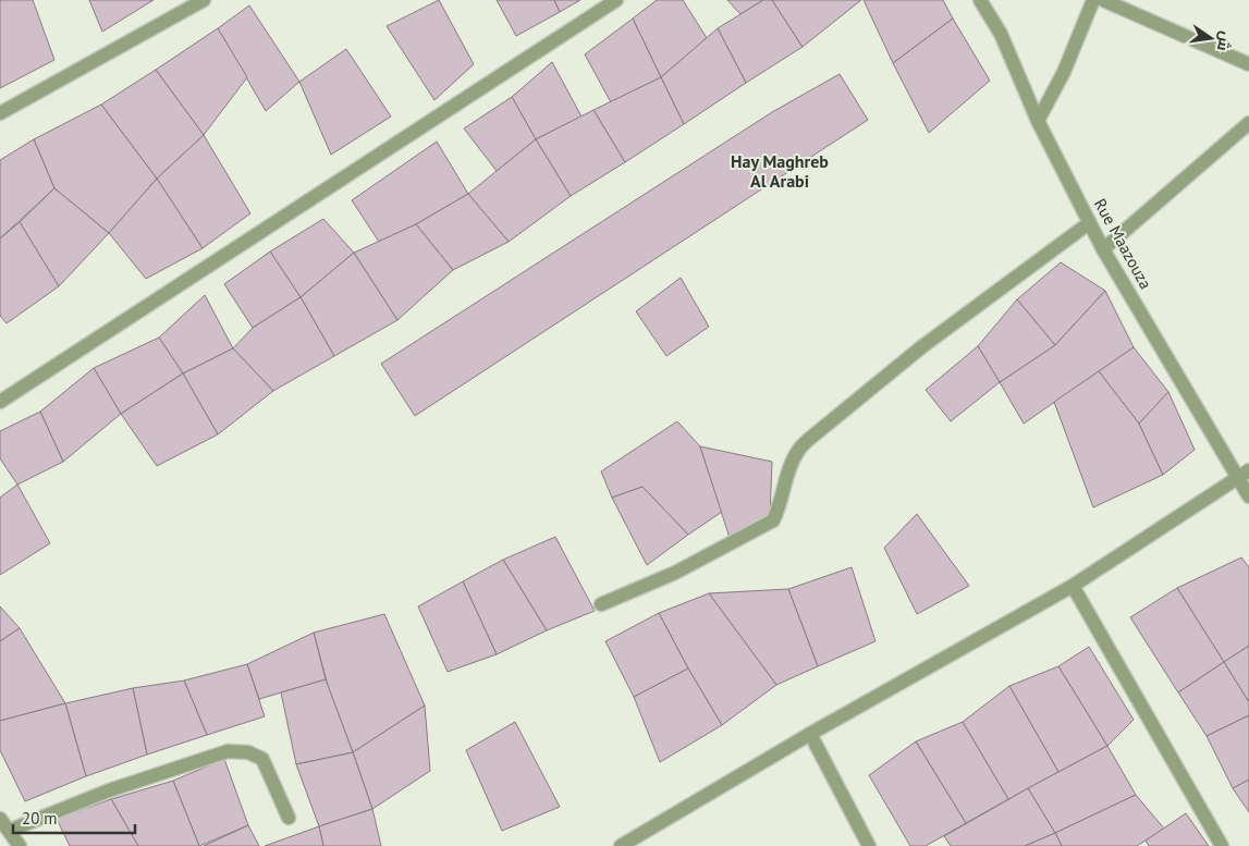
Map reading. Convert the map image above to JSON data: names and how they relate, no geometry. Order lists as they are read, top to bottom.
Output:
{
  "streets": {
    "street": ["Rue Maazouza"]
  },
  "districts": ["Hay Maghreb Al Arabi"],
  "scale_bar": "20 m",
  "north": "right"
}
